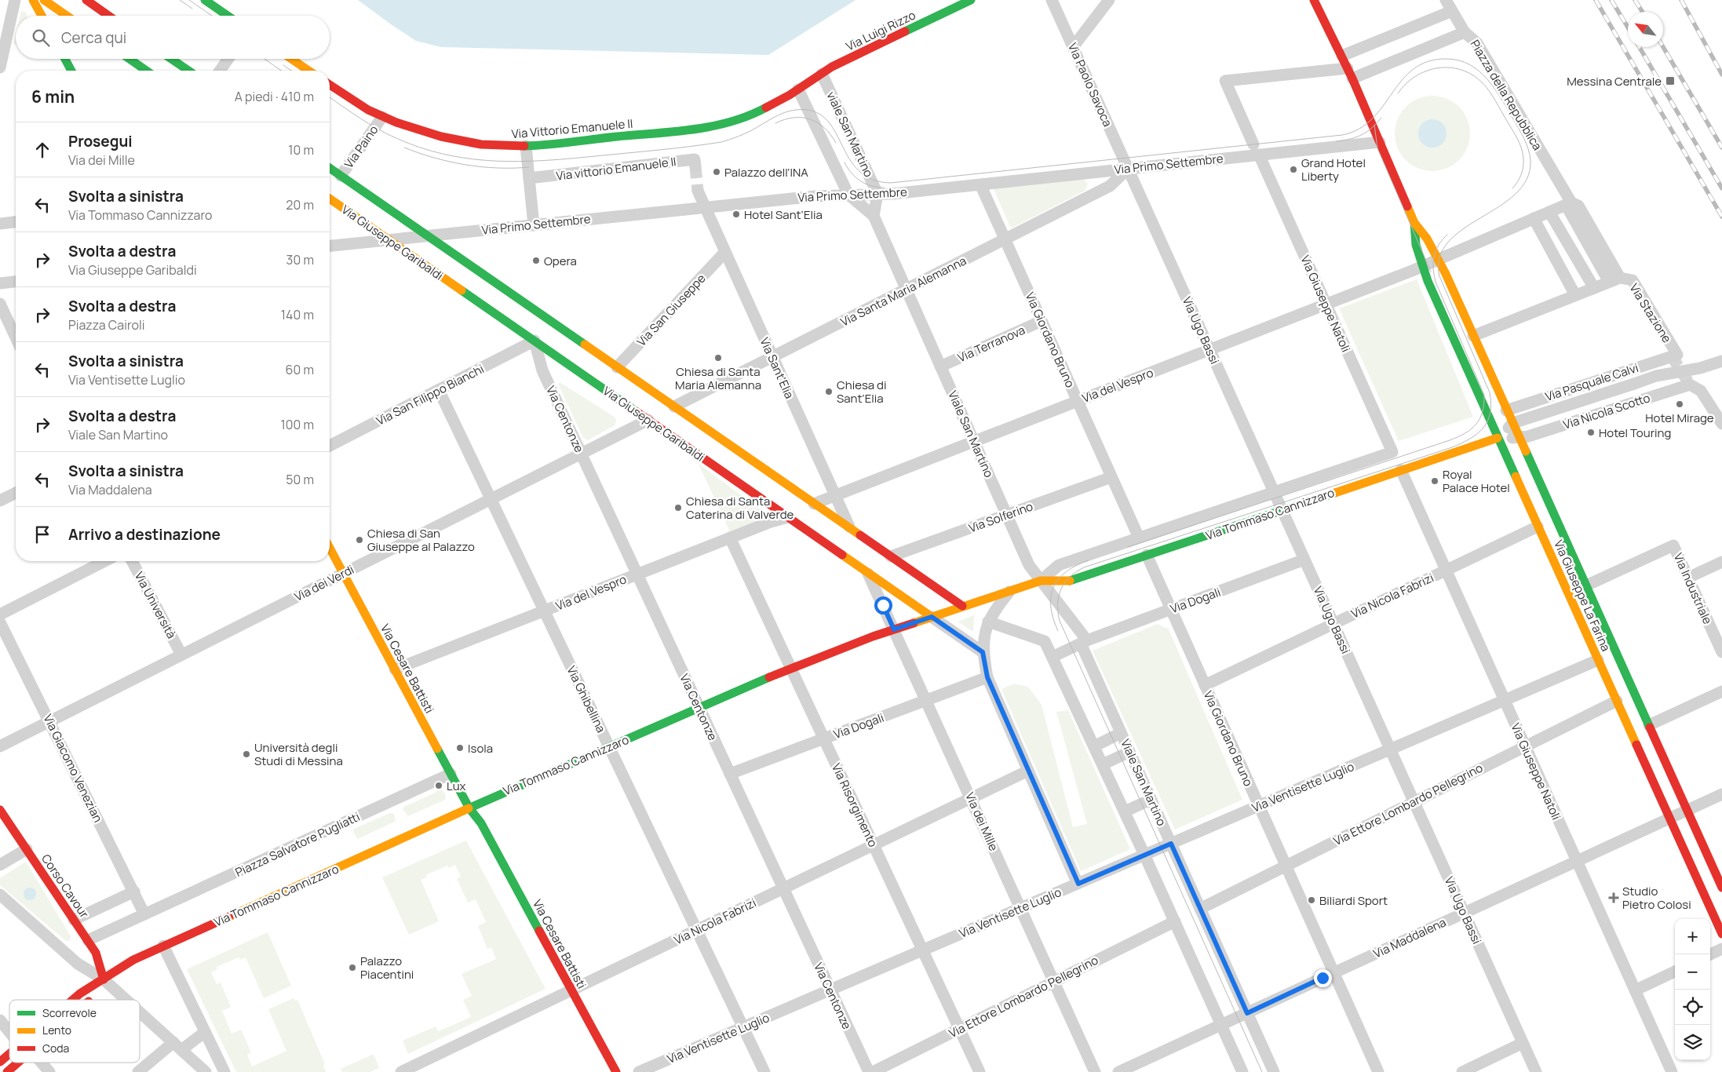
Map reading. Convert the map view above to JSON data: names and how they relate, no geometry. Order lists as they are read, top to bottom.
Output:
{
  "streets": {
    "main road": [
      "Via Luigi Rizzo",
      "Via Vittorio Emanuele II",
      "Via Giuseppe Garibaldi",
      "Via Tommaso Cannizzaro",
      "Via Giuseppe La Farina",
      "Via Cesare Battisti",
      "Corso Cavour"
    ],
    "street": [
      "Via Paolo Savoca",
      "Piazza della Repubblica",
      "viale San Martino",
      "Via Paino",
      "Via Primo Settembre",
      "Via vittorio Emanuele II",
      "Via Santa Maria Alemanna",
      "Via Giuseppe Natoli",
      "Via San Giuseppe",
      "Via Stazione",
      "Via Ugo Bassi",
      "Via Giordano Bruno",
      "Via Terranova",
      "Via Sant'Elia",
      "Via Pasquale Calvi",
      "Via del Vespro",
      "Via San Filippo Bianchi",
      "Via Nicola Scotto",
      "Via Centonze",
      "Viale San Martino",
      "Via Solferino",
      "Via dei Verdi",
      "Via Industriale",
      "Via Nicola Fabrizi",
      "Via Dogali",
      "Via Università",
      "Via Ghibellina",
      "Via Giacomo Venezian",
      "Via Ventisette Luglio",
      "Via Ettore Lombardo Pellegrino",
      "Via Risorgimento",
      "Via dei Mille",
      "Piazza Salvatore Pugliatti",
      "Via Maddalena"
    ]
  },
  "crossings": [
    ["Via Luigi Rizzo", "Via Vittorio Emanuele II"],
    ["Via Luigi Rizzo", "viale San Martino"],
    ["Via Paolo Savoca", "Via Primo Settembre"],
    ["Via Paolo Savoca", "Via Santa Maria Alemanna"],
    ["Via Paolo Savoca", "Via Ugo Bassi"],
    ["Piazza della Repubblica", "Via Stazione"],
    ["Via Vittorio Emanuele II", "viale San Martino"],
    ["Via Vittorio Emanuele II", "Via Paino"],
    ["viale San Martino", "Via Primo Settembre"],
    ["Via Primo Settembre", "Via Giuseppe Garibaldi"],
    ["Via Primo Settembre", "Via Santa Maria Alemanna"],
    ["Via Primo Settembre", "Via Giuseppe Natoli"],
    ["Via Primo Settembre", "Via Ugo Bassi"],
    ["Via Primo Settembre", "Via Giordano Bruno"],
    ["Via Primo Settembre", "Via Sant'Elia"],
    ["Via Giuseppe Garibaldi", "Via del Vespro"],
    ["Via Giuseppe Garibaldi", "Via San Filippo Bianchi"],
    ["Via Giuseppe Garibaldi", "Via Centonze"],
    ["Via Giuseppe Garibaldi", "Via Tommaso Cannizzaro"],
    ["Via Giuseppe Garibaldi", "Via dei Verdi"],
    ["Via Giuseppe Garibaldi", "Via dei Mille"],
    ["Via Santa Maria Alemanna", "Via Ugo Bassi"],
    ["Via Santa Maria Alemanna", "Via Giordano Bruno"],
    ["Via Santa Maria Alemanna", "Via Sant'Elia"],
    ["Via Santa Maria Alemanna", "Viale San Martino"],
    ["Via Giuseppe Natoli", "Via del Vespro"],
    ["Via Giuseppe Natoli", "Via Tommaso Cannizzaro"],
    ["Via Giuseppe Natoli", "Via Nicola Fabrizi"],
    ["Via Giuseppe Natoli", "Via Ventisette Luglio"],
    ["Via Giuseppe Natoli", "Via Ettore Lombardo Pellegrino"],
    ["Via Giuseppe Natoli", "Via Maddalena"],
    ["Via San Giuseppe", "Via Sant'Elia"],
    ["Via Stazione", "Via Pasquale Calvi"],
    ["Via Ugo Bassi", "Via del Vespro"],
    ["Via Ugo Bassi", "Via Tommaso Cannizzaro"],
    ["Via Ugo Bassi", "Via Nicola Fabrizi"],
    ["Via Ugo Bassi", "Via Dogali"],
    ["Via Ugo Bassi", "Via Ventisette Luglio"],
    ["Via Ugo Bassi", "Via Ettore Lombardo Pellegrino"],
    ["Via Ugo Bassi", "Via Maddalena"],
    ["Via Giordano Bruno", "Via Terranova"],
    ["Via Giordano Bruno", "Via del Vespro"],
    ["Via Giordano Bruno", "Via Tommaso Cannizzaro"],
    ["Via Giordano Bruno", "Via Solferino"],
    ["Via Giordano Bruno", "Via Nicola Fabrizi"],
    ["Via Giordano Bruno", "Via Dogali"],
    ["Via Giordano Bruno", "Via Ventisette Luglio"],
    ["Via Giordano Bruno", "Via Ettore Lombardo Pellegrino"],
    ["Via Giordano Bruno", "Via Maddalena"],
    ["Via Terranova", "Viale San Martino"],
    ["Via Sant'Elia", "Via del Vespro"],
    ["Via Pasquale Calvi", "Via Giuseppe La Farina"],
    ["Via del Vespro", "Via Centonze"],
    ["Via del Vespro", "Viale San Martino"],
    ["Via del Vespro", "Via Giuseppe La Farina"],
    ["Via del Vespro", "Via Cesare Battisti"],
    ["Via del Vespro", "Via Ghibellina"],
    ["Via del Vespro", "Via Risorgimento"],
    ["Via San Filippo Bianchi", "Via Centonze"],
    ["Via San Filippo Bianchi", "Via Ghibellina"],
    ["Via Nicola Scotto", "Via Tommaso Cannizzaro"],
    ["Via Nicola Scotto", "Via Giuseppe La Farina"],
    ["Via Centonze", "Via Tommaso Cannizzaro"],
    ["Via Centonze", "Via dei Verdi"],
    ["Via Centonze", "Via Nicola Fabrizi"],
    ["Via Centonze", "Via Dogali"],
    ["Via Centonze", "Via Ventisette Luglio"],
    ["Viale San Martino", "Via Tommaso Cannizzaro"],
    ["Viale San Martino", "Via Solferino"],
    ["Viale San Martino", "Via Dogali"],
    ["Viale San Martino", "Via Ventisette Luglio"],
    ["Viale San Martino", "Via Ettore Lombardo Pellegrino"],
    ["Viale San Martino", "Via Maddalena"],
    ["Via Tommaso Cannizzaro", "Via Giuseppe La Farina"],
    ["Via Tommaso Cannizzaro", "Via Cesare Battisti"],
    ["Via Tommaso Cannizzaro", "Via Ghibellina"],
    ["Via Tommaso Cannizzaro", "Via Risorgimento"],
    ["Via Tommaso Cannizzaro", "Via dei Mille"],
    ["Via Tommaso Cannizzaro", "Corso Cavour"],
    ["Via dei Verdi", "Via Università"],
    ["Via dei Verdi", "Via Cesare Battisti"],
    ["Via dei Verdi", "Via Ghibellina"],
    ["Via dei Verdi", "Via Giacomo Venezian"],
    ["Via Industriale", "Via Giuseppe La Farina"],
    ["Via Nicola Fabrizi", "Via Giuseppe La Farina"],
    ["Via Nicola Fabrizi", "Via Cesare Battisti"],
    ["Via Nicola Fabrizi", "Via Ghibellina"],
    ["Via Nicola Fabrizi", "Via Risorgimento"],
    ["Via Nicola Fabrizi", "Via dei Mille"],
    ["Via Giuseppe La Farina", "Via Ventisette Luglio"],
    ["Via Giuseppe La Farina", "Via Ettore Lombardo Pellegrino"],
    ["Via Giuseppe La Farina", "Via Maddalena"],
    ["Via Dogali", "Via Risorgimento"],
    ["Via Dogali", "Via dei Mille"],
    ["Via Cesare Battisti", "Piazza Salvatore Pugliatti"],
    ["Via Ghibellina", "Via Ventisette Luglio"],
    ["Via Giacomo Venezian", "Piazza Salvatore Pugliatti"],
    ["Via Ventisette Luglio", "Via Risorgimento"],
    ["Via Ventisette Luglio", "Via dei Mille"],
    ["Via Ettore Lombardo Pellegrino", "Via Risorgimento"],
    ["Via Ettore Lombardo Pellegrino", "Via dei Mille"],
    ["Piazza Salvatore Pugliatti", "Corso Cavour"]
  ],
  "places": {
    "transit": ["Messina Centrale"],
    "other": [
      "Grand Hotel Liberty",
      "Palazzo dell'INA",
      "Hotel Sant‘Elia",
      "Opera",
      "Chiesa di Santa Maria Alemanna",
      "Chiesa di Sant'Elia",
      "Hotel Mirage",
      "Hotel Touring",
      "Royal Palace Hotel",
      "Chiesa di Santa Caterina di Valverde",
      "Chiesa di San Giuseppe al Palazzo",
      "Isola",
      "Università degli Studi di Messina",
      "Lux",
      "Biliardi Sport",
      "Palazzo Piacentini"
    ],
    "health": ["Studio Pietro Colosi"]
  },
  "legend": ["Scorrevole", "Lento", "Coda"],
  "north": "top left",
  "page": {
    "search": "Cerca qui",
    "heading": ["6 min", "A piedi · 410 m"],
    "list": [
      ["Prosegui", "Via dei Mille", "10 m"],
      ["Svolta a sinistra", "Via Tommaso Cannizzaro", "20 m"],
      ["Svolta a destra", "Via Giuseppe Garibaldi", "30 m"],
      ["Svolta a destra", "Piazza Cairoli", "140 m"],
      ["Svolta a sinistra", "Via Ventisette Luglio", "60 m"],
      ["Svolta a destra", "Viale San Martino", "100 m"],
      ["Svolta a sinistra", "Via Maddalena", "50 m"],
      "Arrivo a destinazione"
    ],
    "map_buttons": ["+", "−"]
  }
}
